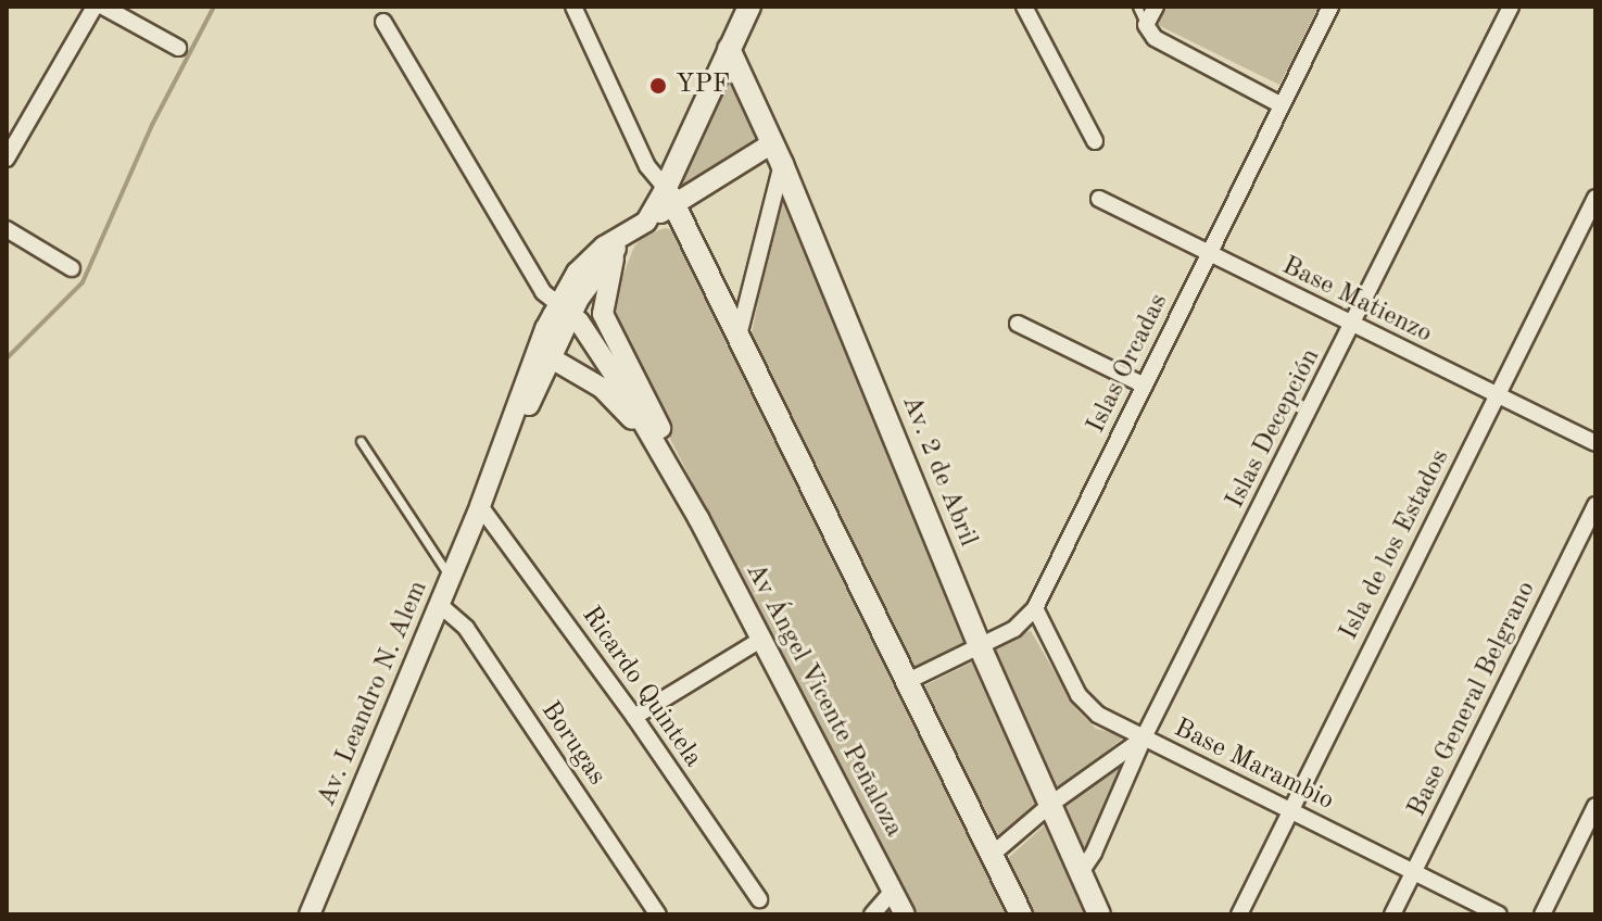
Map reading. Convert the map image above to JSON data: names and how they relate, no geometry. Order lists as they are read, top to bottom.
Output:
{
  "streets": {
    "main road": ["Av. 2 de Abril"],
    "street": [
      "Base Matienzo",
      "Islas Orcadas",
      "Islas Decepción",
      "Isla de los Estados",
      "Ricardo Quintela",
      "Av. Leandro N. Alem",
      "Base General Belgrano",
      "Av Ángel Vicente Peñaloza",
      "Borugas",
      "Base Marambio"
    ]
  },
  "crossings": [
    ["Base Matienzo", "Islas Orcadas"],
    ["Base Matienzo", "Islas Decepción"],
    ["Base Matienzo", "Isla de los Estados"],
    ["Islas Orcadas", "Av. 2 de Abril"],
    ["Islas Orcadas", "Base Marambio"],
    ["Islas Decepción", "Av. 2 de Abril"],
    ["Islas Decepción", "Base Marambio"],
    ["Isla de los Estados", "Base Marambio"],
    ["Ricardo Quintela", "Av. Leandro N. Alem"],
    ["Av. Leandro N. Alem", "Borugas"],
    ["Base General Belgrano", "Base Marambio"]
  ],
  "places": ["YPF"]
}
